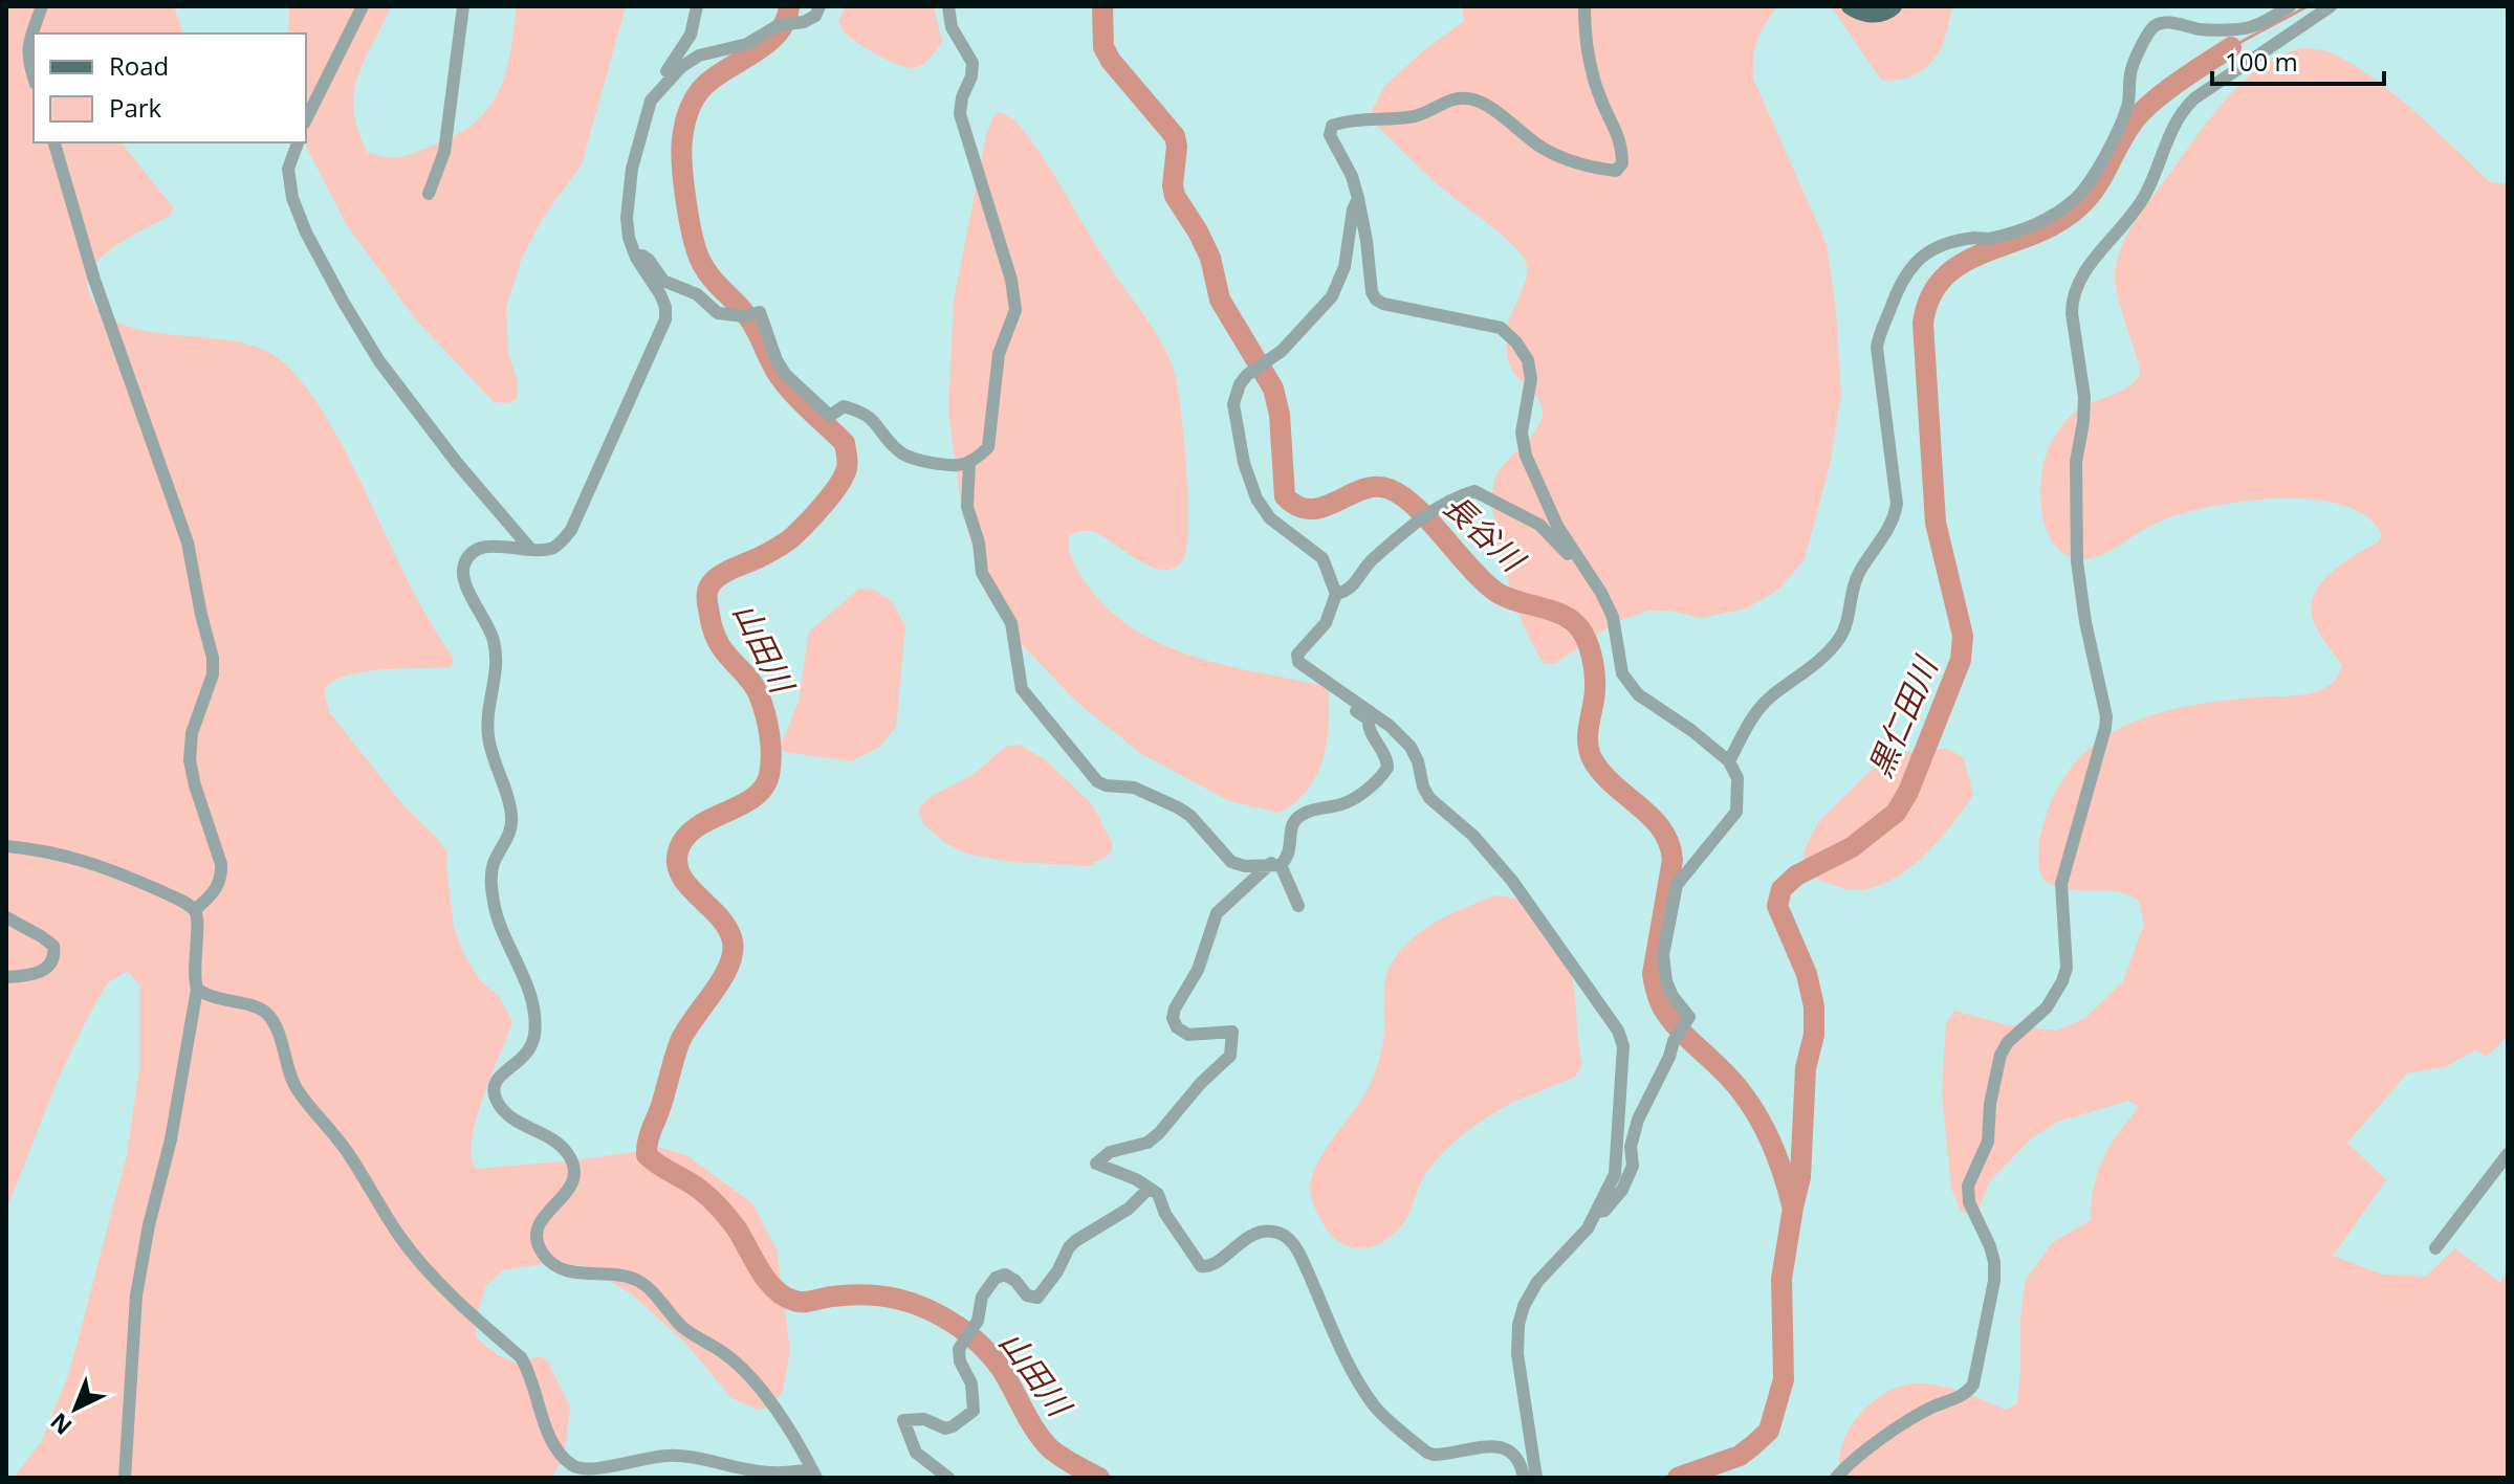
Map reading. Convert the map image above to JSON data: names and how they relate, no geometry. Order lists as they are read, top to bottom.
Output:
{
  "water": ["長谷川", "山田川", "黒仁田川"],
  "legend": ["Road", "Park"],
  "scale_bar": "100 m",
  "north": "bottom left"
}
